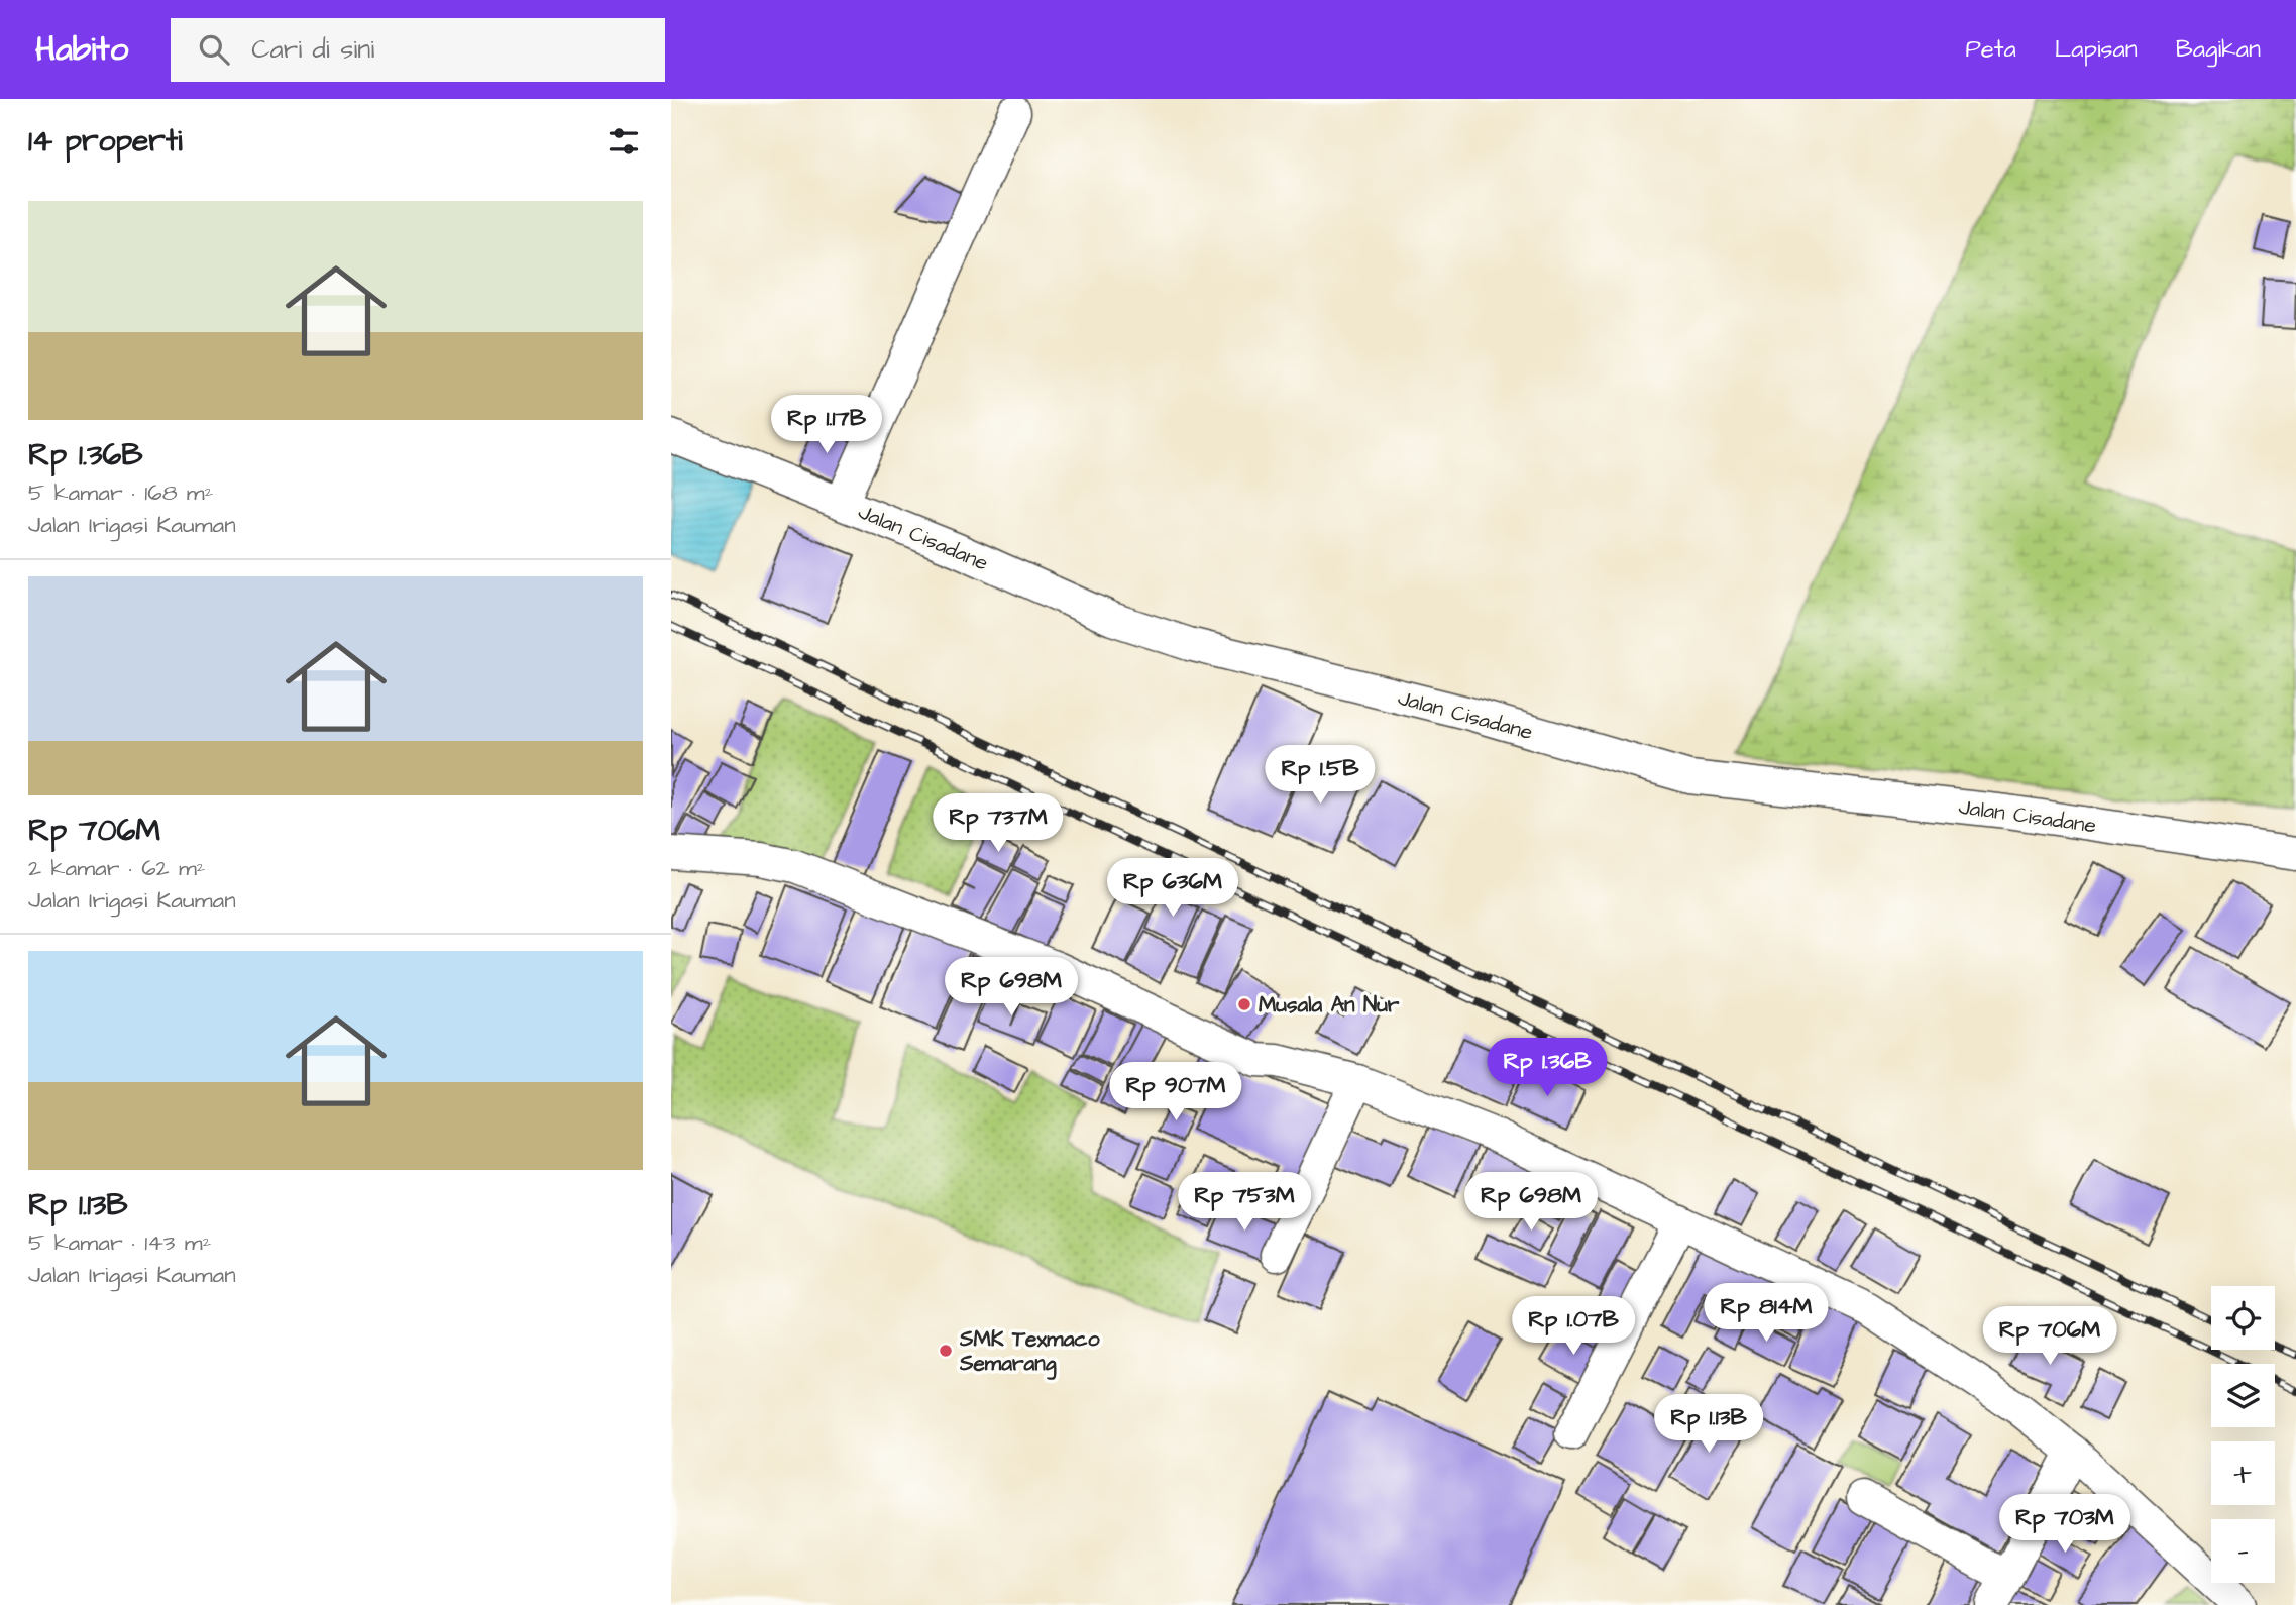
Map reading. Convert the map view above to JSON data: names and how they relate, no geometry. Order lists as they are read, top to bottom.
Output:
{
  "streets": {
    "street": ["Jalan Cisadane"]
  },
  "places": ["Musala An Nur", "SMK Texmaco Semarang"],
  "page": {
    "header": "Habito",
    "search": "Cari di sini",
    "nav": ["Peta", "Lapisan", "Bagikan"],
    "heading": "14 properti",
    "list": [
      {
        "name": "Rp 1.36B",
        "note": "5 kamar · 168 m² · Jalan Irigasi Kauman"
      },
      {
        "name": "Rp 706M",
        "note": "2 kamar · 62 m² · Jalan Irigasi Kauman"
      },
      {
        "name": "Rp 1.13B",
        "note": "5 kamar · 143 m² · Jalan Irigasi Kauman"
      }
    ],
    "price": [
      "Rp 1.17B",
      "Rp 1.5B",
      "Rp 737M",
      "Rp 636M",
      "Rp 698M",
      "Rp 1.36B",
      "Rp 907M",
      "Rp 753M",
      "Rp 698M",
      "Rp 814M",
      "Rp 1.07B",
      "Rp 706M",
      "Rp 1.13B",
      "Rp 703M"
    ],
    "map_buttons": ["+", "−"]
  }
}
